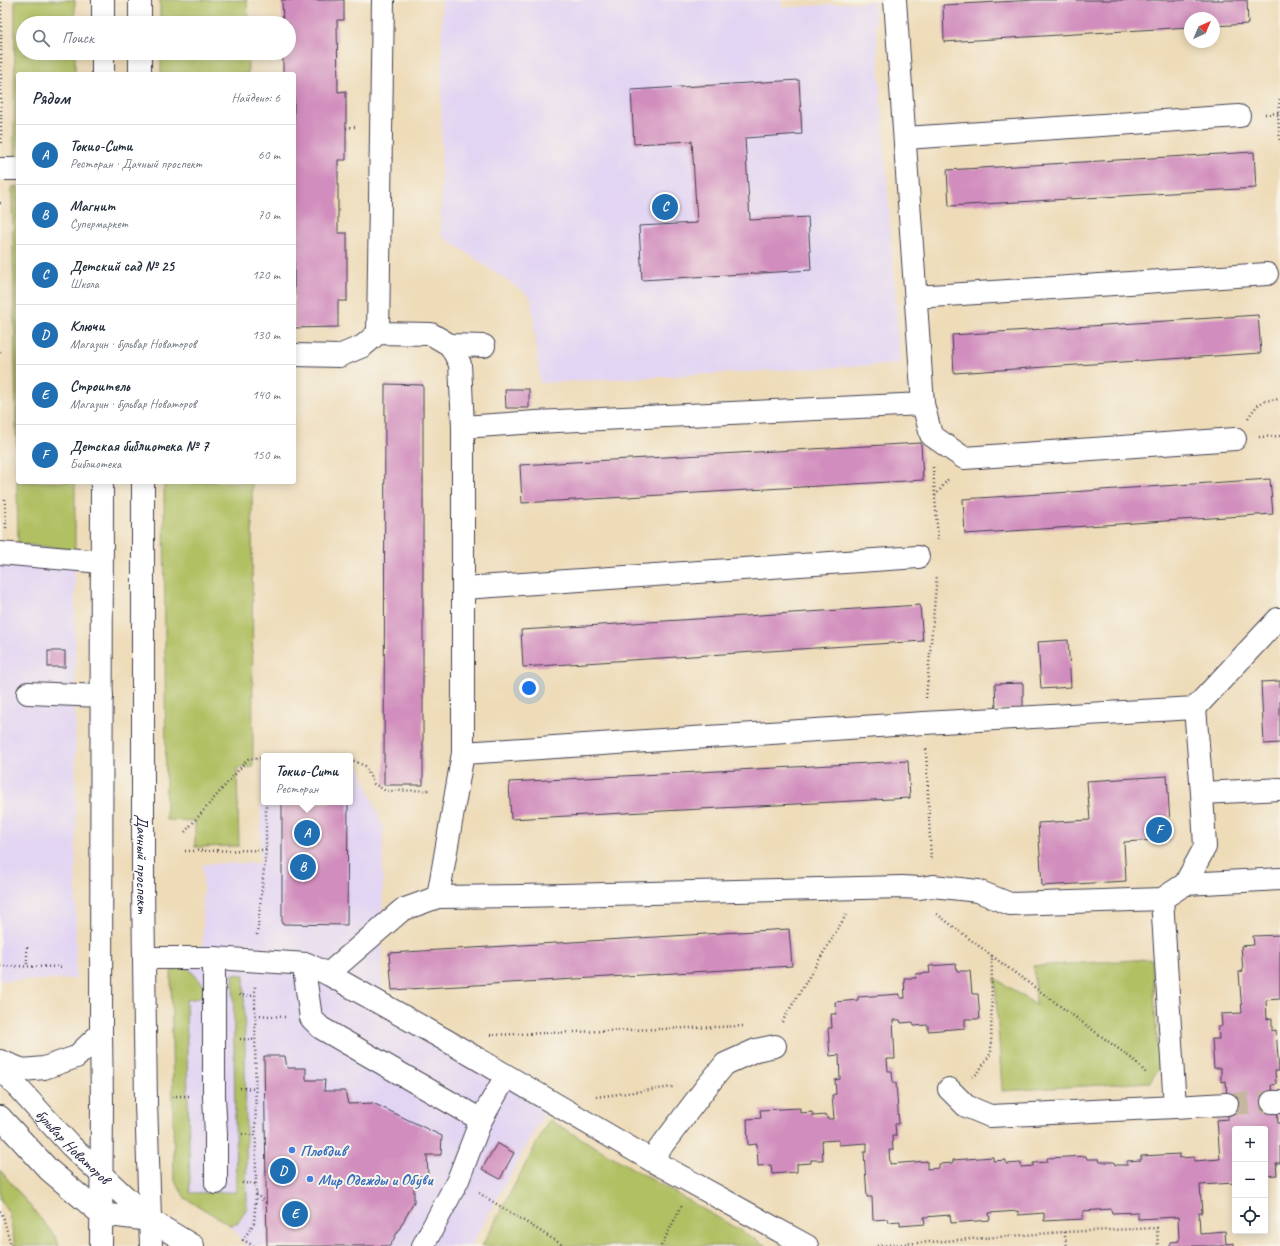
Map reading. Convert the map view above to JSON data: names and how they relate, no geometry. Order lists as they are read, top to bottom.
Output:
{
  "streets": {
    "main road": ["Дачный проспект", "бульвар Новаторов"]
  },
  "crossings": [
    ["Дачный проспект", "бульвар Новаторов"]
  ],
  "places": ["Пловдив", "Мир Одежды и Обуви"],
  "north": "top right",
  "page": {
    "search": "Поиск",
    "heading": ["Рядом", "Найдено: 6"],
    "list": [
      {
        "mark": "A",
        "name": "Токио-Сити",
        "note": "Ресторан · Дачный проспект",
        "value": "60 m"
      },
      {
        "mark": "B",
        "name": "Магнит",
        "note": "Супермаркет",
        "value": "70 m"
      },
      {
        "mark": "C",
        "name": "Детский сад № 25",
        "note": "Школа",
        "value": "120 m"
      },
      {
        "mark": "D",
        "name": "Ключи",
        "note": "Магазин · бульвар Новаторов",
        "value": "130 m"
      },
      {
        "mark": "E",
        "name": "Строитель",
        "note": "Магазин · бульвар Новаторов",
        "value": "140 m"
      },
      {
        "mark": "F",
        "name": "Детская библиотека № 7",
        "note": "Библиотека",
        "value": "150 m"
      }
    ],
    "pins": [
      "C",
      "F",
      "A",
      "B",
      "D",
      "E"
    ],
    "popup": ["Токио-Сити", "Ресторан"],
    "map_buttons": ["+", "−"]
  }
}
